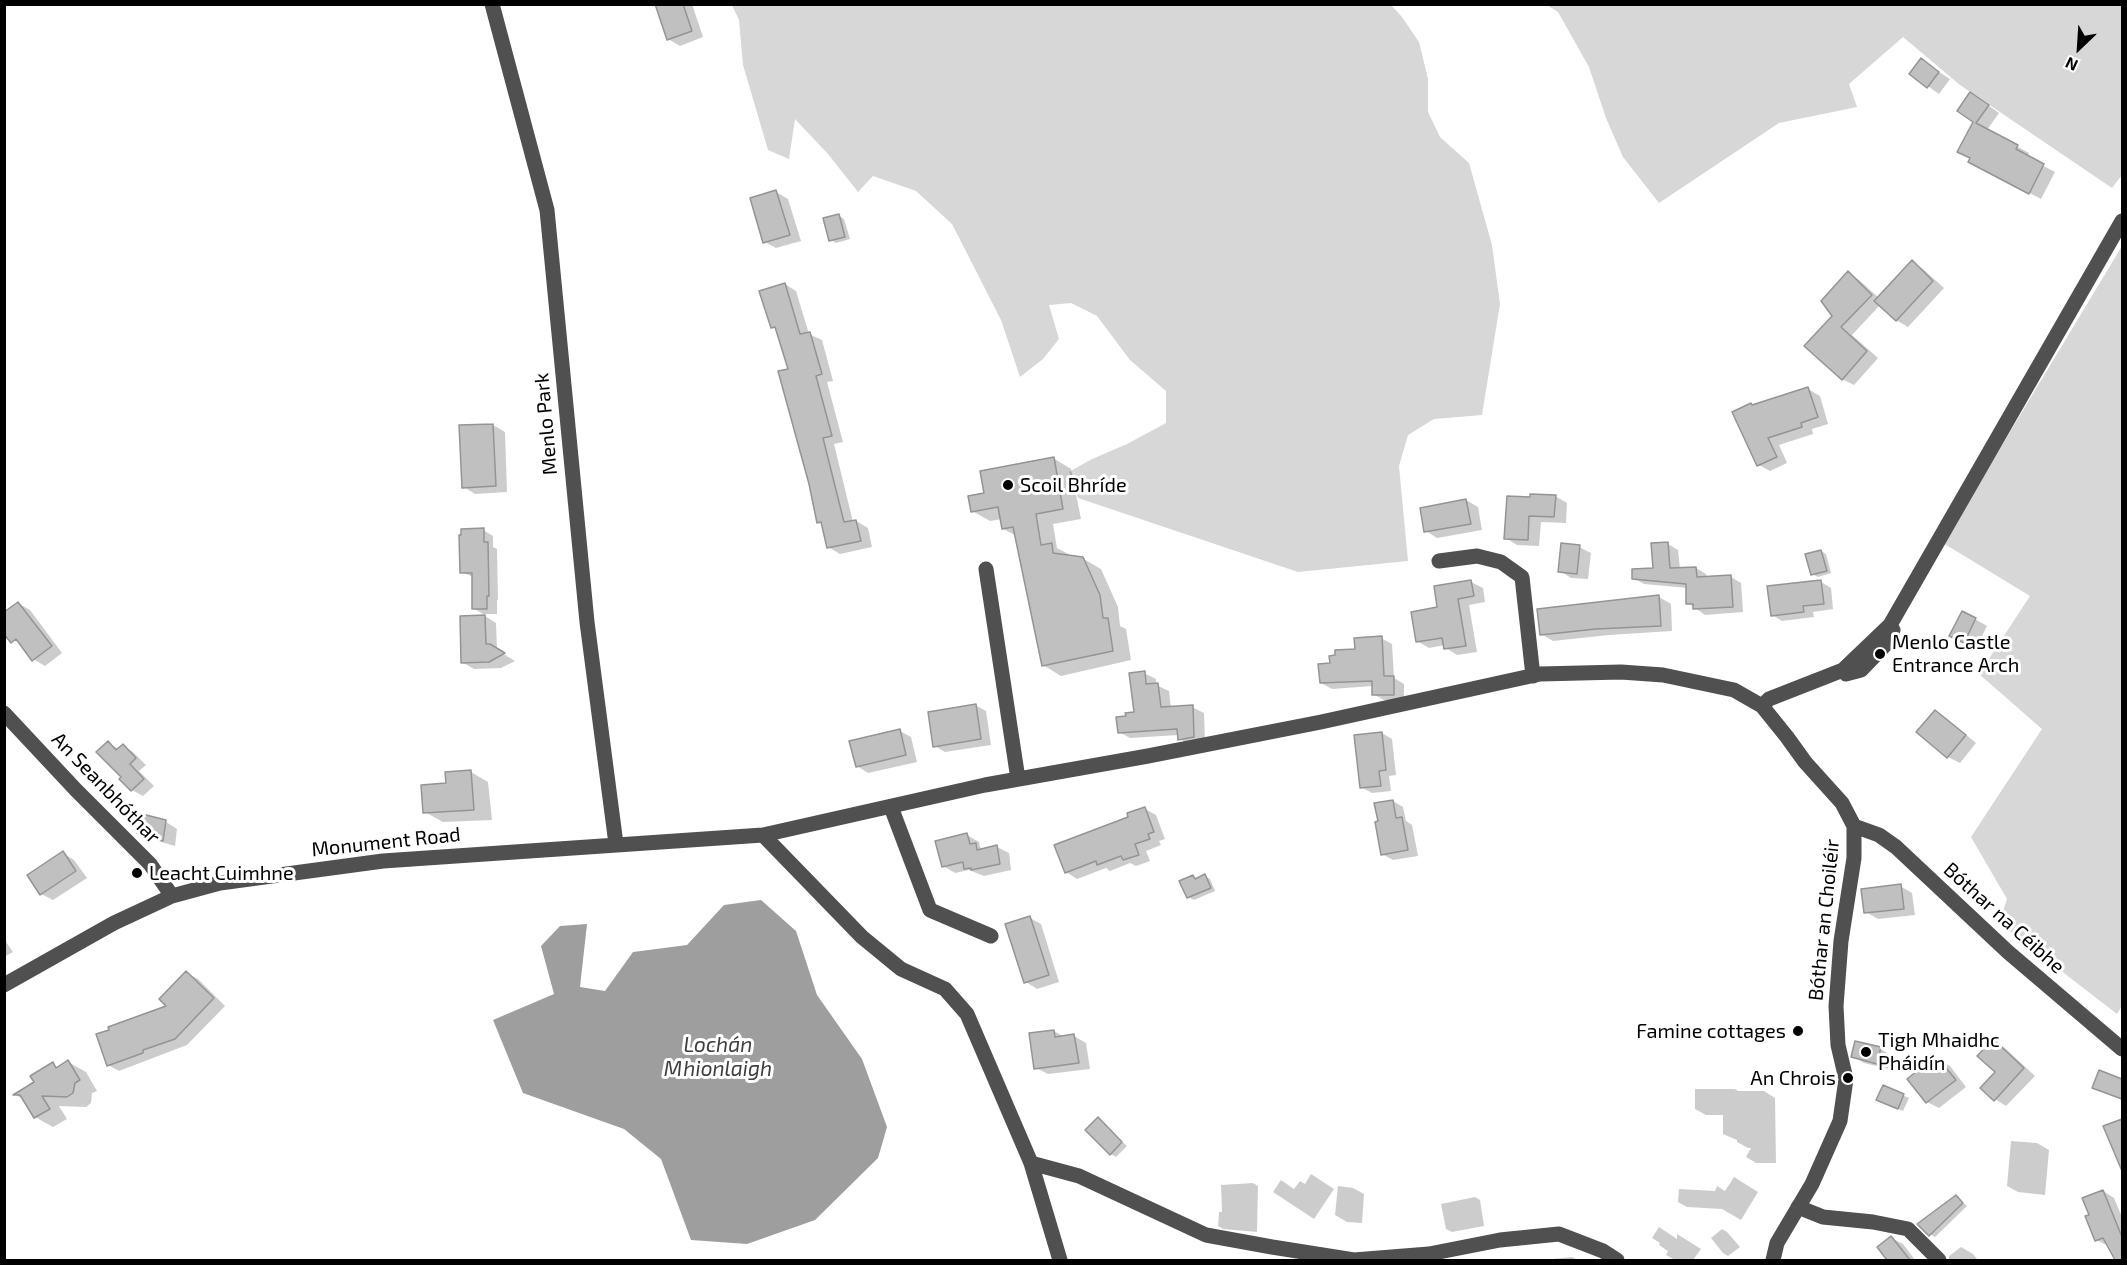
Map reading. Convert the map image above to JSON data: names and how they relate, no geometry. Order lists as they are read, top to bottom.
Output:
{
  "streets": {
    "street": [
      "Menlo Park",
      "An Seanbhóthar",
      "Monument Road",
      "Bóthar na Céibhe",
      "Bóthar an Choiléir"
    ]
  },
  "crossings": [
    ["Menlo Park", "Monument Road"],
    ["An Seanbhóthar", "Monument Road"],
    ["Monument Road", "Bóthar an Choiléir"],
    ["Bóthar na Céibhe", "Bóthar an Choiléir"]
  ],
  "water": ["Lochán Mhionlaigh"],
  "places": [
    "Scoil Bhríde",
    "Menlo Castle Entrance Arch",
    "Leacht Cuimhne",
    "Famine cottages",
    "Tigh Mhaidhc Pháidín",
    "An Chrois"
  ],
  "north": "bottom left"
}
